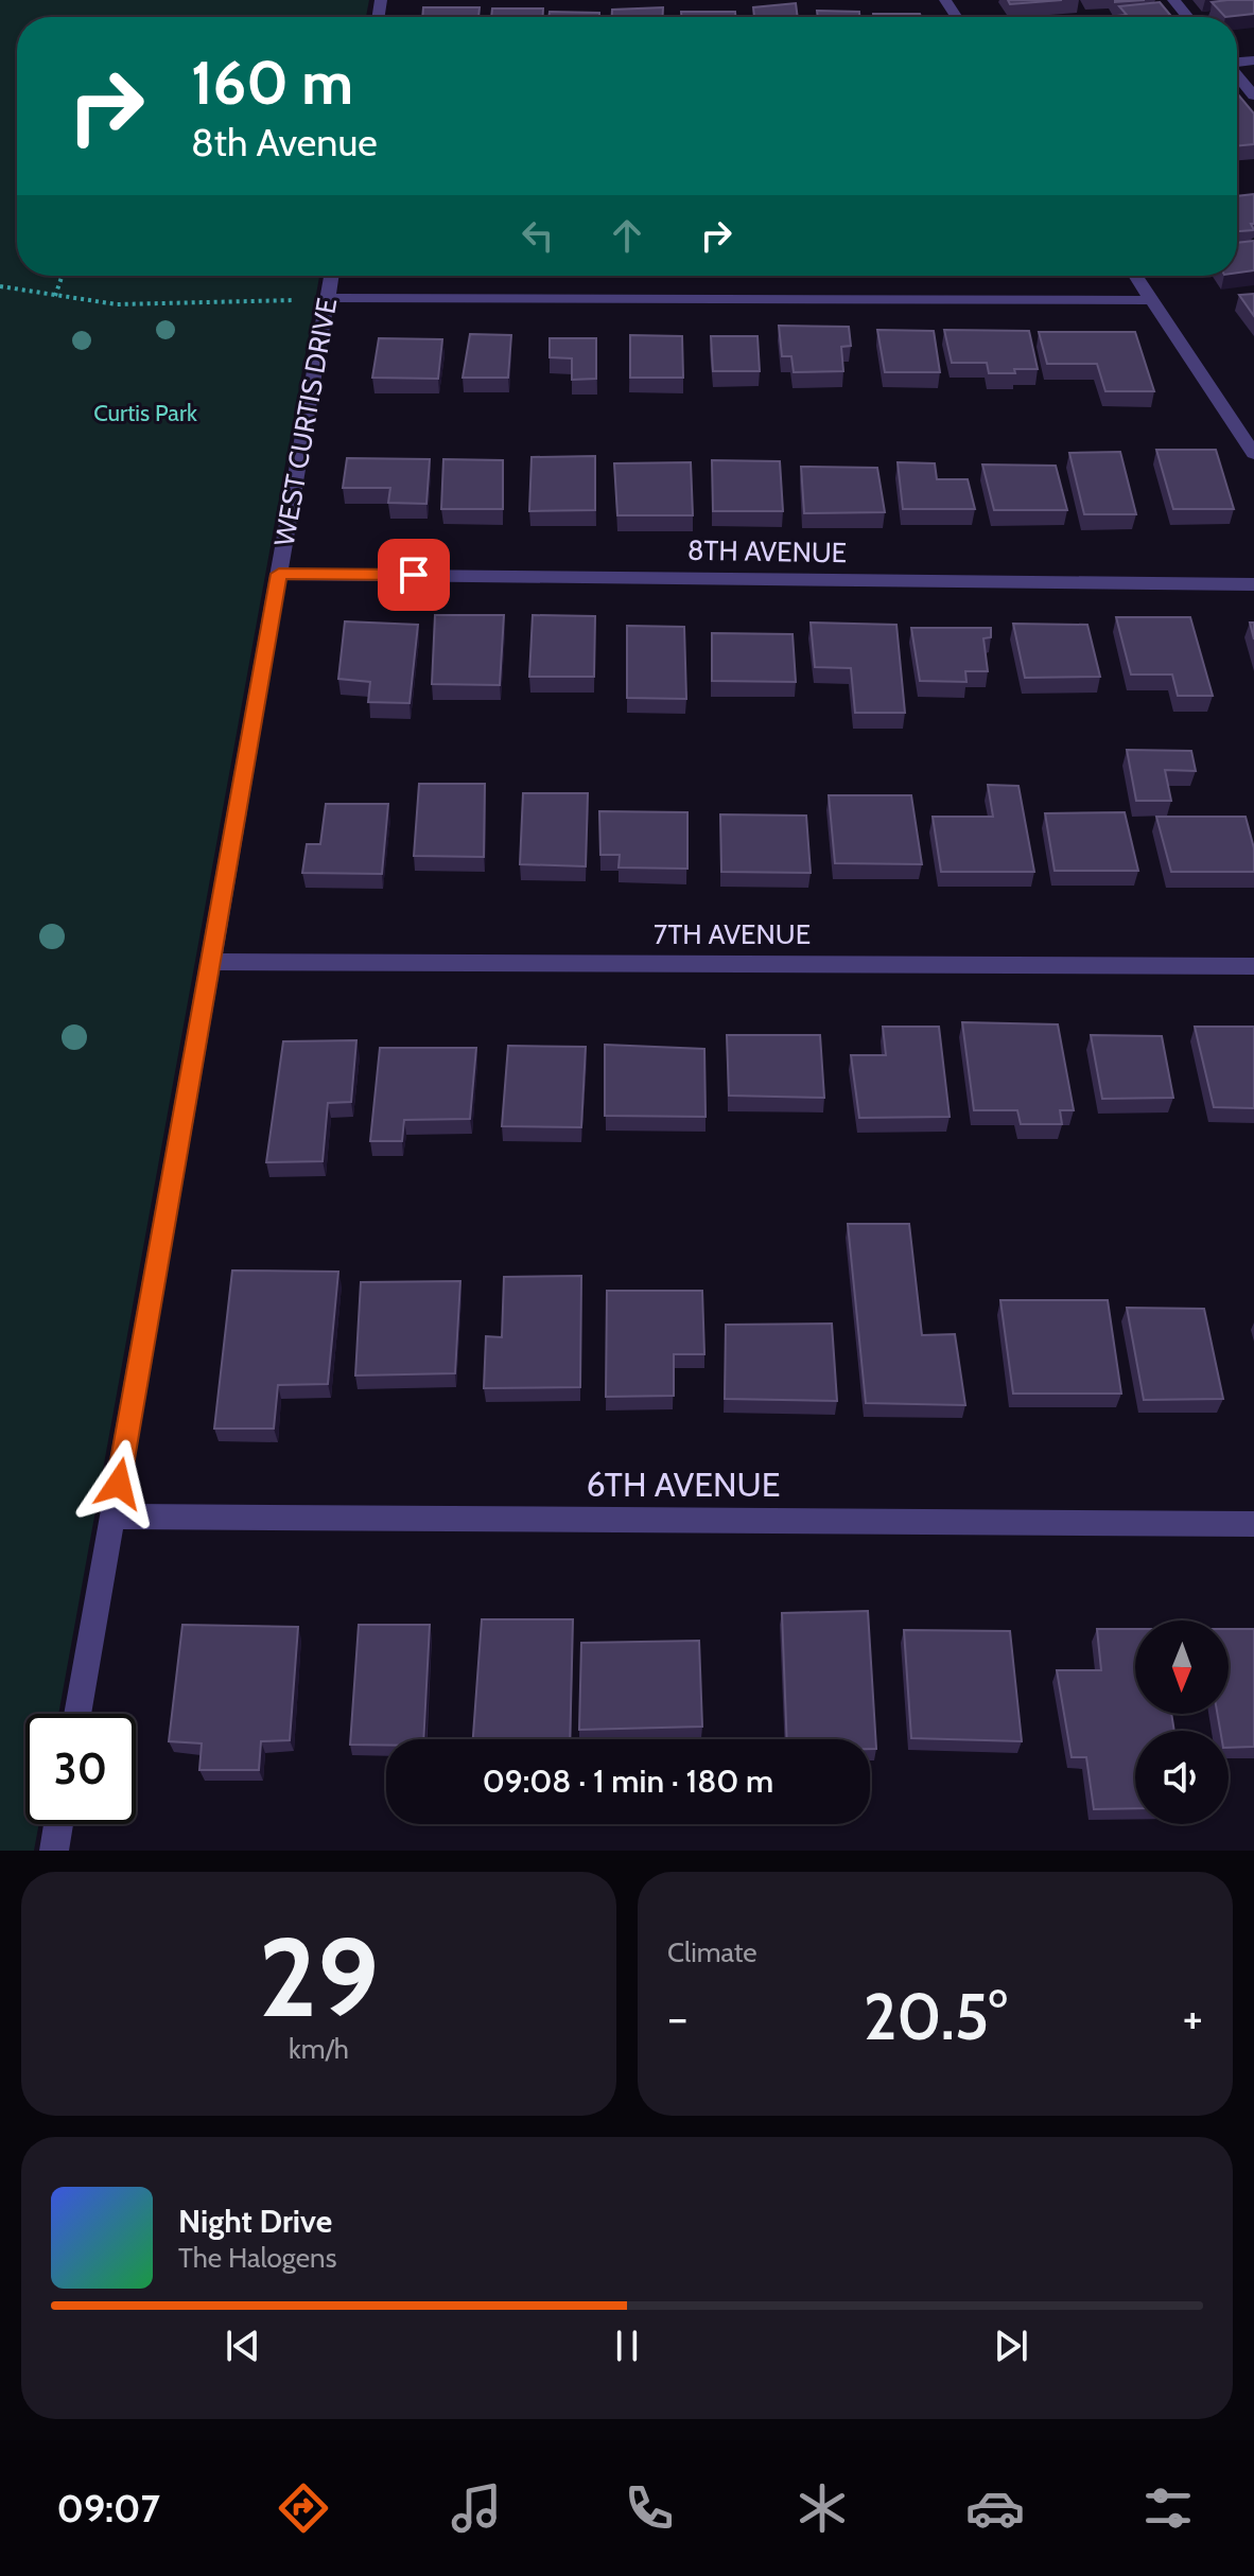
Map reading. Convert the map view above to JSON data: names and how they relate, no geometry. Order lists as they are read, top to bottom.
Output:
{
  "streets": {
    "street": [
      "WEST CURTIS DRIVE",
      "8TH AVENUE",
      "7TH AVENUE",
      "6TH AVENUE"
    ]
  },
  "crossings": [
    ["WEST CURTIS DRIVE", "8TH AVENUE"],
    ["WEST CURTIS DRIVE", "7TH AVENUE"],
    ["WEST CURTIS DRIVE", "6TH AVENUE"]
  ],
  "parks": ["Curtis Park"],
  "north": "bottom",
  "page": {
    "turn": ["160 m", "8th Avenue"],
    "limit": "30",
    "trip": "09:08 · 1 min · 180 m",
    "tile": [
      ["29", "km/h"],
      "Climate"
    ],
    "heat": ["−", "20.5°", "+"],
    "song": ["Night Drive", "The Halogens"],
    "tabs": "09:07"
  }
}
